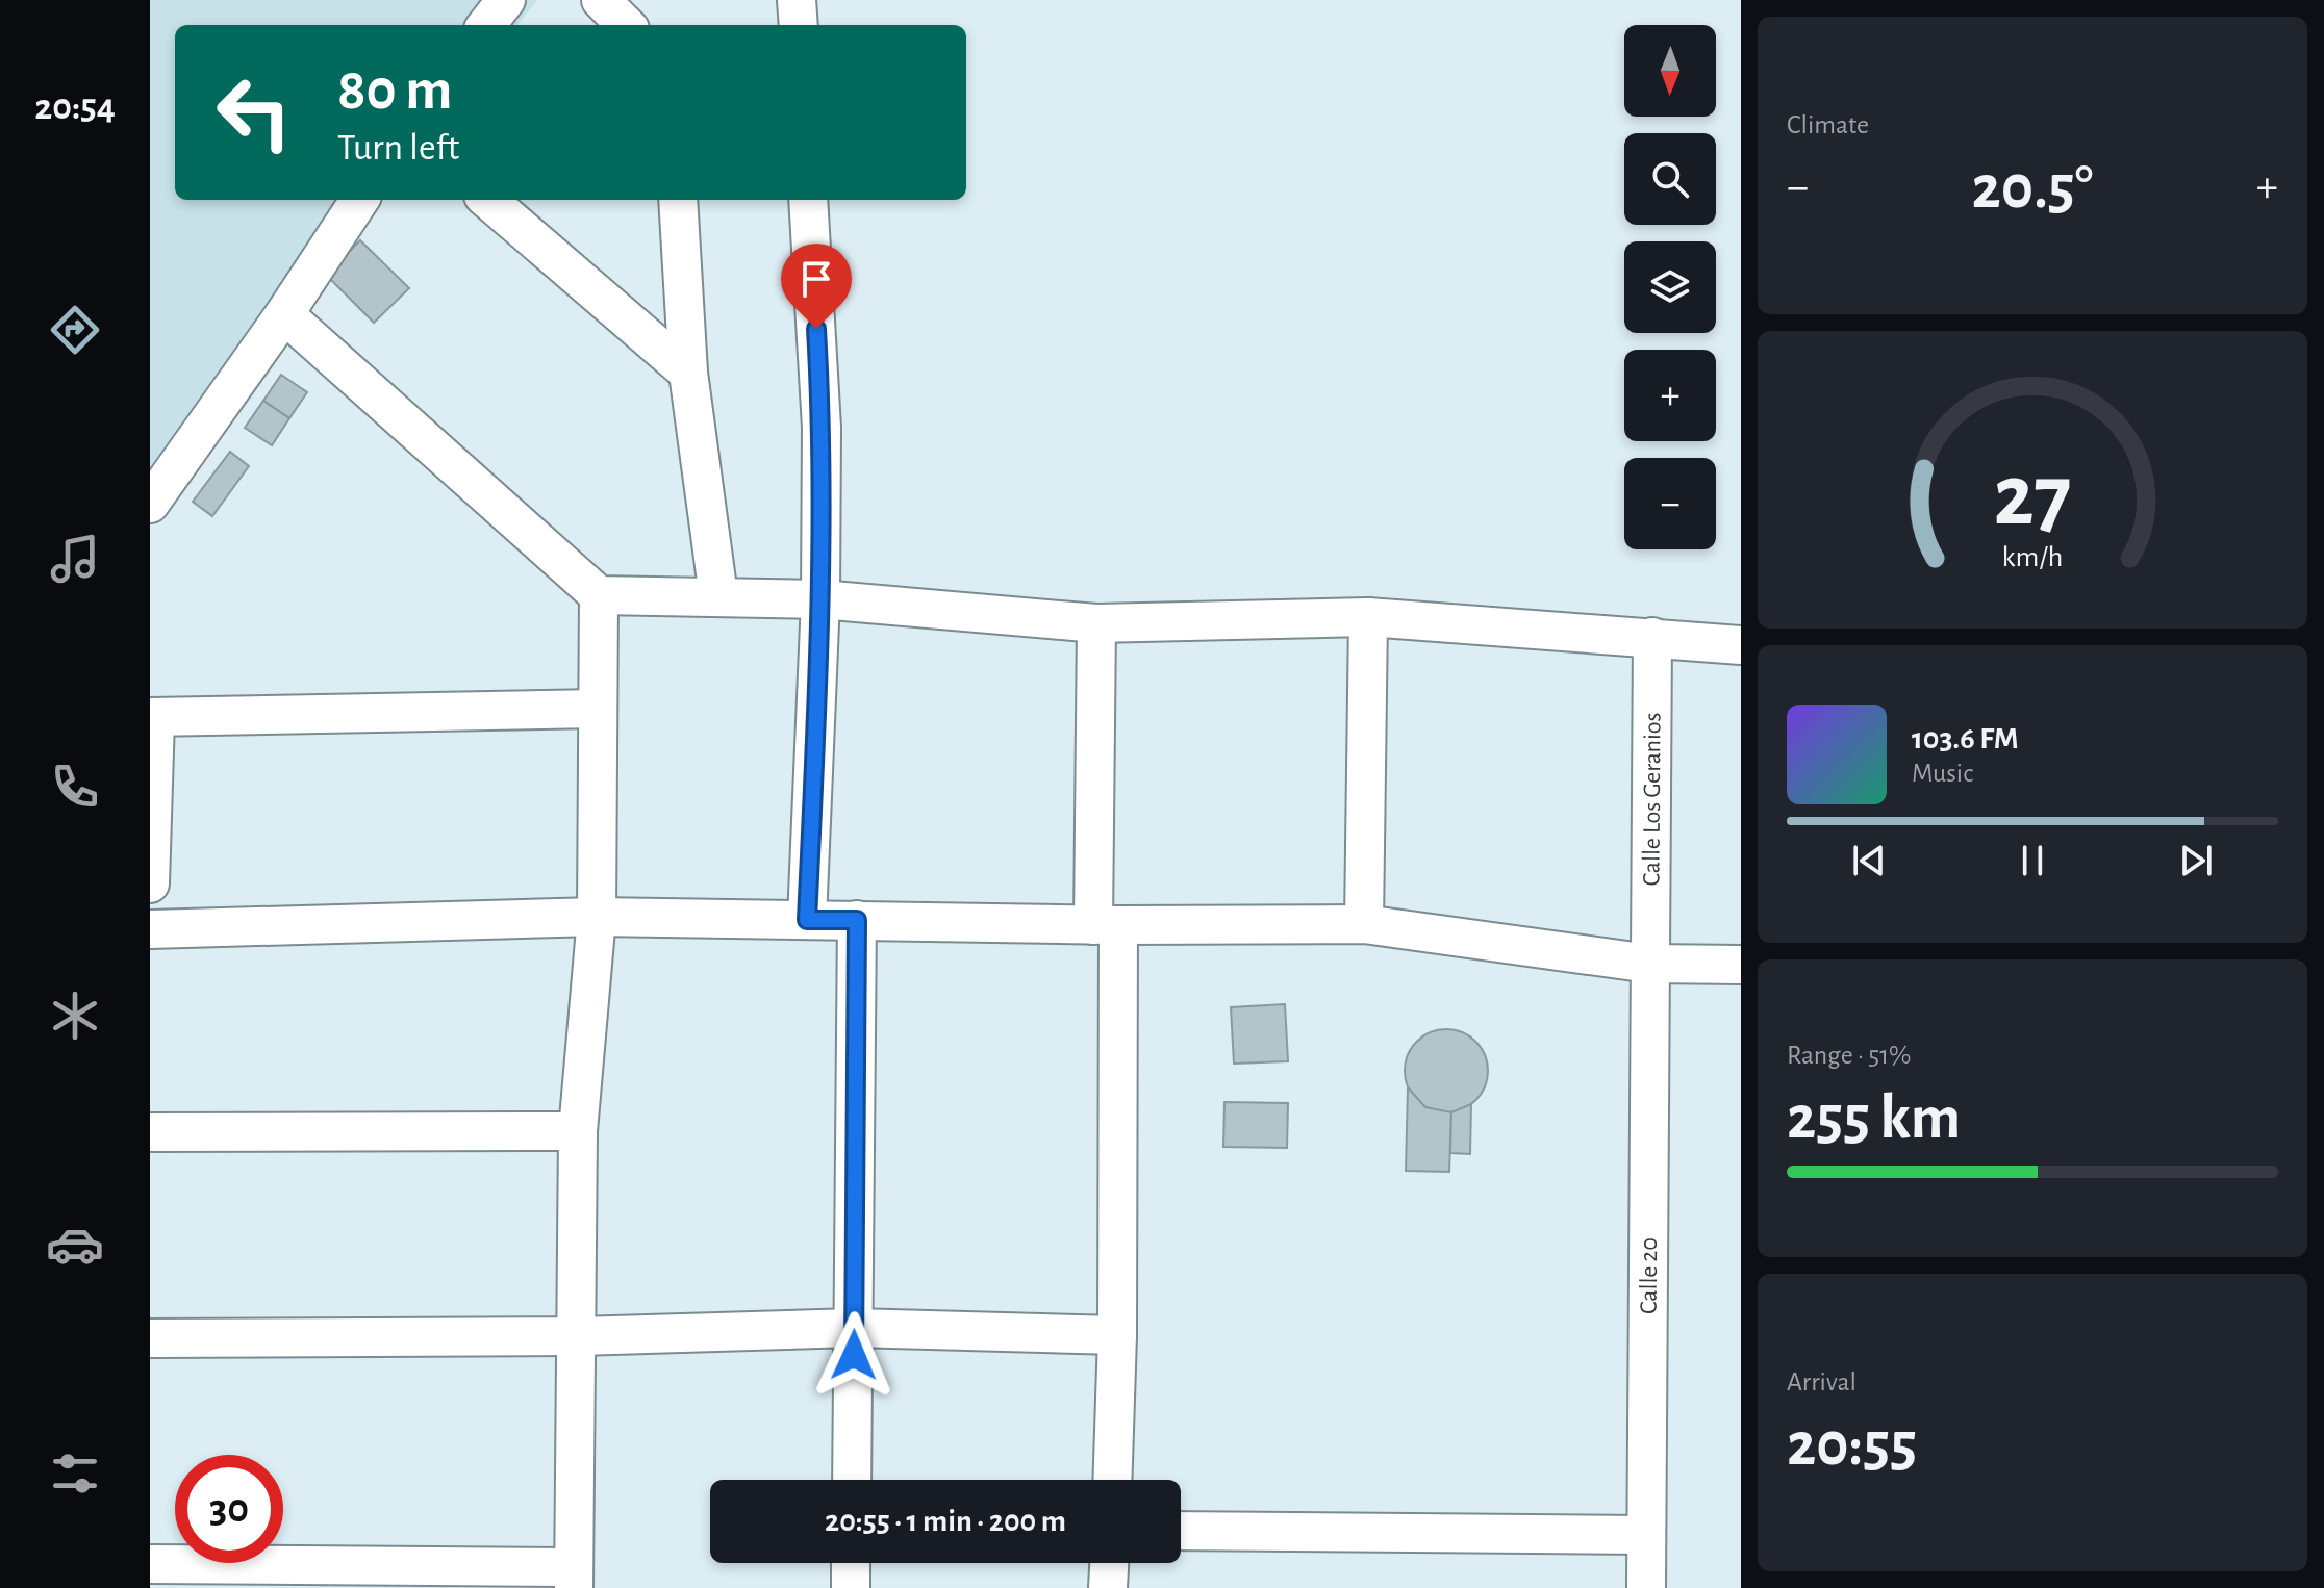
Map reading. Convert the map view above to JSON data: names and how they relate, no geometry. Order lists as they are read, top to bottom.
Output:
{
  "streets": {
    "street": ["Calle Los Geranios", "Calle 20"]
  },
  "crossings": [
    ["Calle Los Geranios", "Calle 20"]
  ],
  "north": "bottom",
  "page": {
    "tabs": "20:54",
    "tile": [
      "Climate",
      ["Range · 51%", "255 km"],
      ["Arrival", "20:55"]
    ],
    "map_buttons": ["+", "−"],
    "turn": ["80 m", "Turn left"],
    "heat": ["−", "20.5°", "+"],
    "song": ["103.6 FM", "Music"],
    "limit": "30",
    "trip": "20:55 · 1 min · 200 m",
    "gauge": ["27", "km/h"]
  }
}
